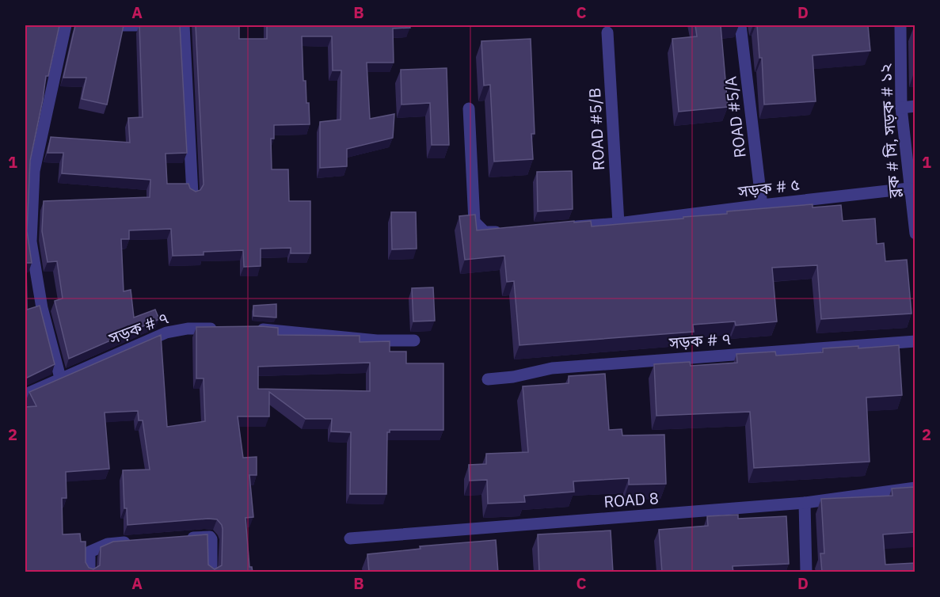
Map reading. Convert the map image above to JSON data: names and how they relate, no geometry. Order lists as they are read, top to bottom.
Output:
{
  "streets": {
    "street": [
      "ROAD #5/A",
      "ROAD #5/B",
      "ব্লক # সি, সড়ক # ১২",
      "সড়ক # ৫",
      "সড়ক # ৭",
      "ROAD 8"
    ]
  },
  "crossings": [
    ["ROAD #5/A", "সড়ক # ৫"],
    ["ROAD #5/B", "সড়ক # ৫"],
    ["ব্লক # সি, সড়ক # ১২", "সড়ক # ৫"]
  ],
  "grid": {
    "columns": [
      "A",
      "B",
      "C",
      "D"
    ],
    "rows": ["1", "2"]
  }
}
